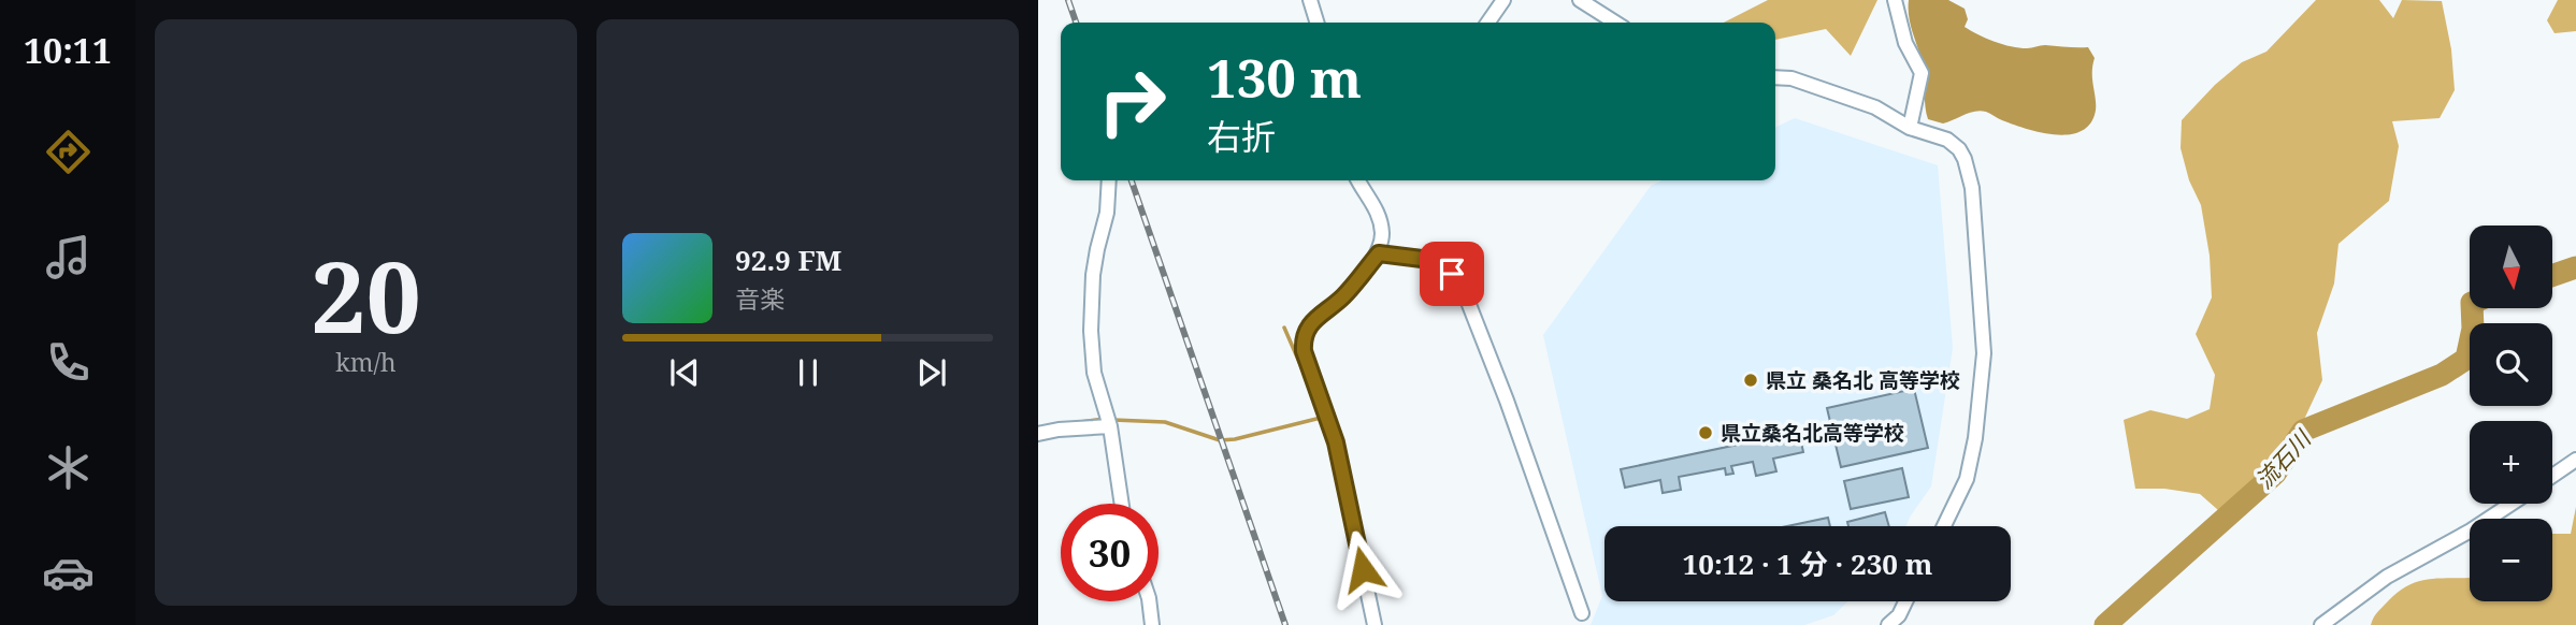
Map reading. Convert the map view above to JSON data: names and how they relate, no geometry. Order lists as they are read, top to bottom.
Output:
{
  "water": ["流石川"],
  "places": ["県立 桑名北 高等学校", "県立桑名北高等学校"],
  "north": "bottom",
  "page": {
    "tabs": "10:11",
    "tile": ["20", "km/h"],
    "turn": ["130 m", "右折"],
    "map_buttons": ["+", "−"],
    "song": ["92.9 FM", "音楽"],
    "limit": "30",
    "trip": "10:12 · 1 分 · 230 m"
  }
}
